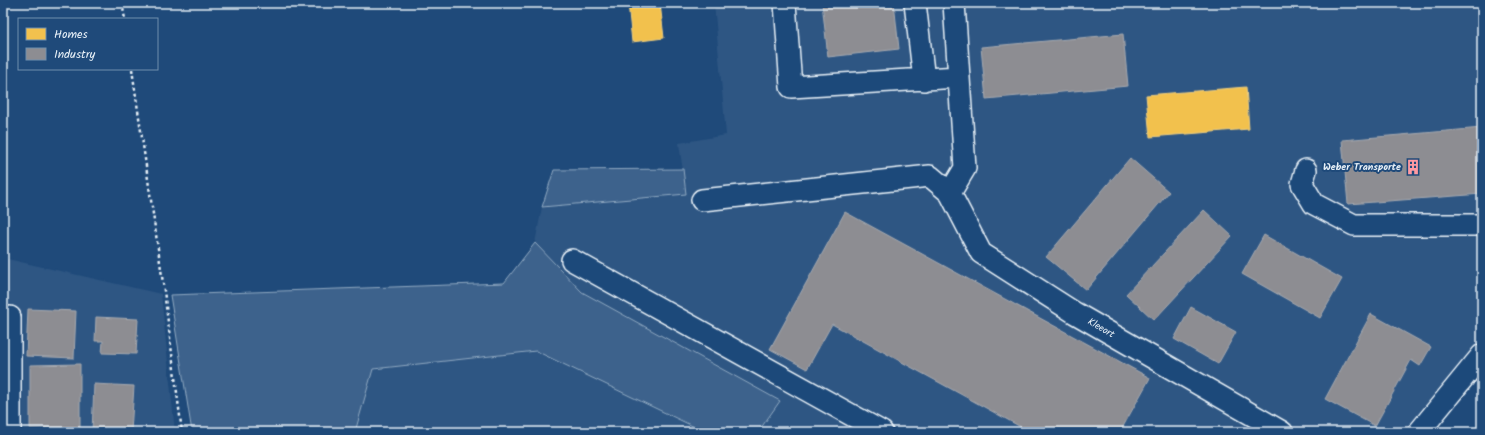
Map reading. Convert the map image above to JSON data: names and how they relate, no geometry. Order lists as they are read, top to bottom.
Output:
{
  "streets": {
    "street": ["Kleeort"]
  },
  "places": {
    "building": ["Weber Transporte"]
  },
  "legend": ["Homes", "Industry"]
}
